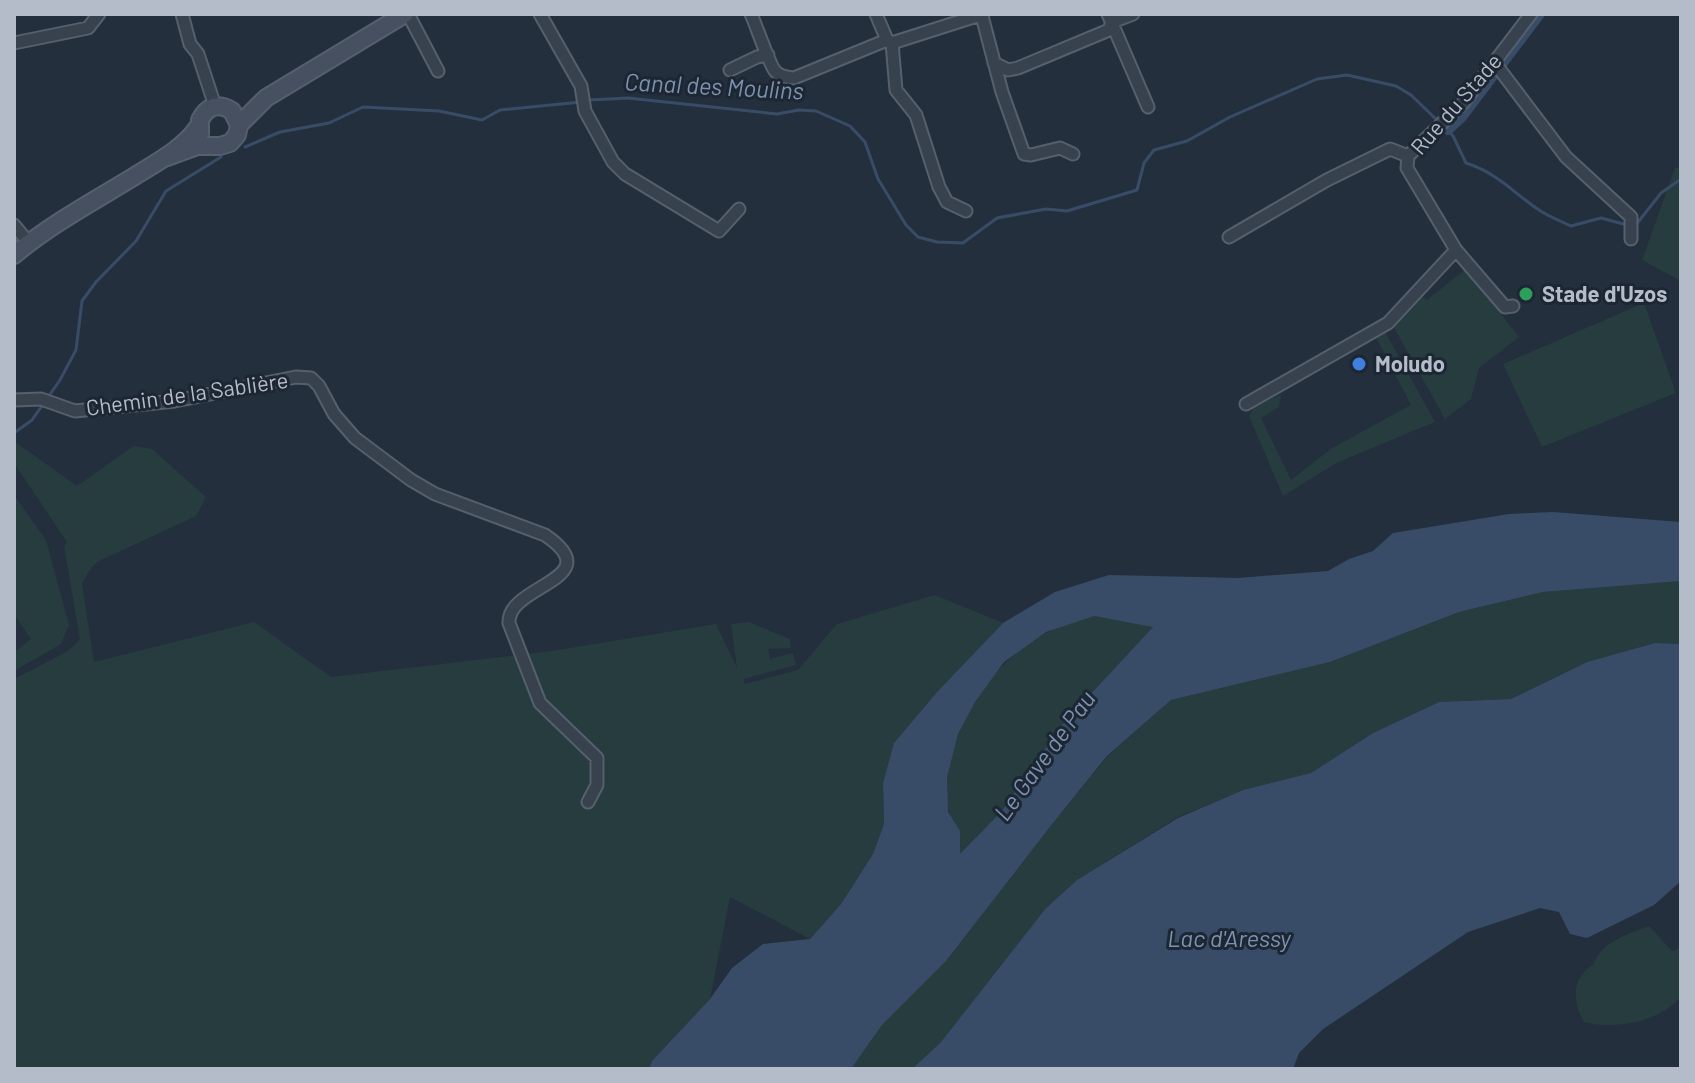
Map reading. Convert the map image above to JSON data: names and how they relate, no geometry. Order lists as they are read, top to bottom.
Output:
{
  "streets": {
    "street": ["Rue du Stade", "Chemin de la Sablière"]
  },
  "water": ["Canal des Moulins", "Le Gave de Pau", "Lac d'Aressy"],
  "places": ["Stade d'Uzos", "Moludo"]
}
